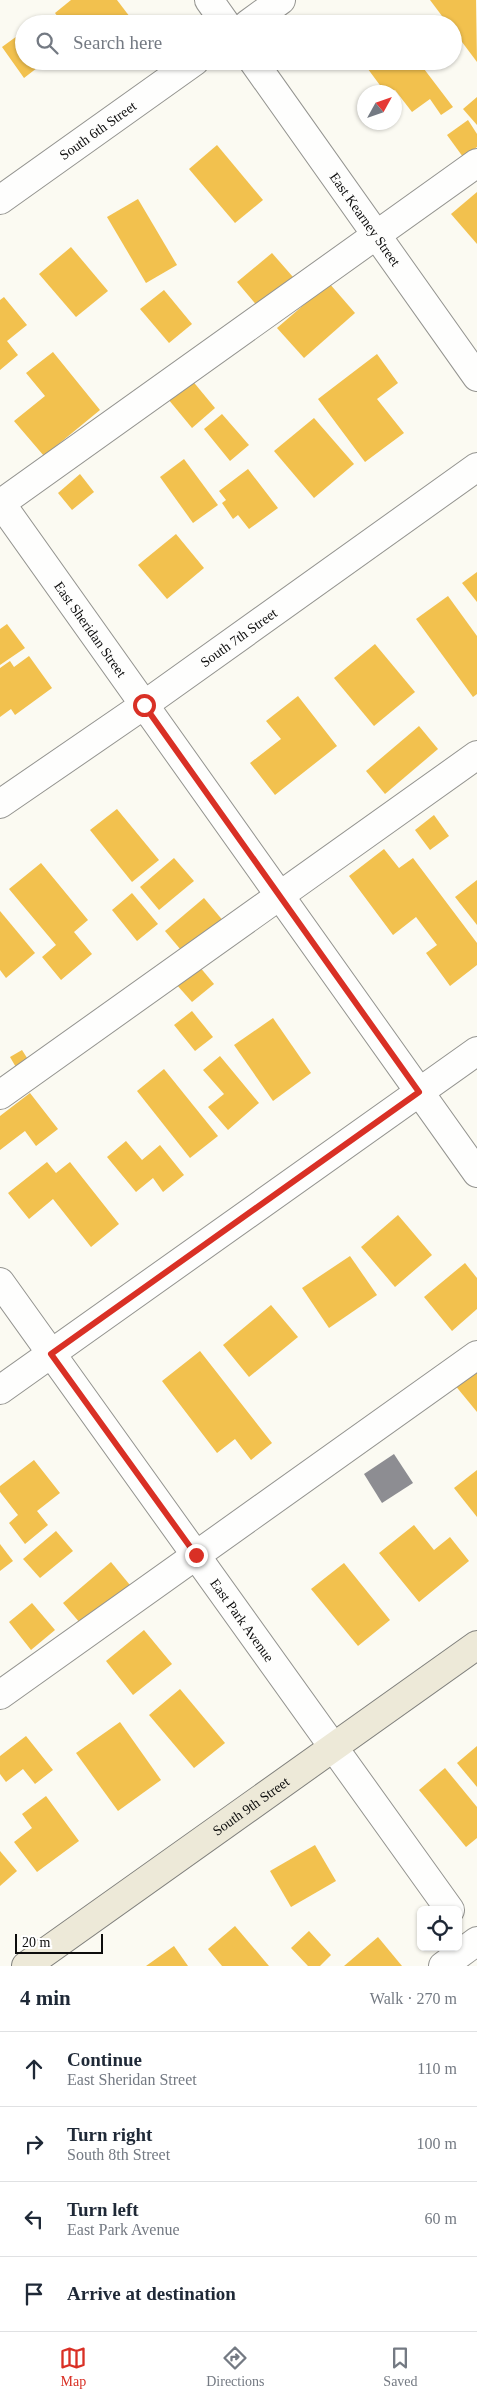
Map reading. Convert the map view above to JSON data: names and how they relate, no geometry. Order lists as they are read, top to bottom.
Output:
{
  "streets": {
    "main road": ["South 9th Street"],
    "street": [
      "South 6th Street",
      "East Kearney Street",
      "East Sheridan Street",
      "South 7th Street",
      "East Park Avenue"
    ]
  },
  "crossings": [
    ["East Sheridan Street", "South 7th Street"],
    ["East Park Avenue", "South 9th Street"]
  ],
  "scale_bar": "20 m",
  "north": "top right",
  "page": {
    "search": "Search here",
    "scale": "20 m",
    "heading": ["4 min", "Walk · 270 m"],
    "list": [
      ["Continue", "East Sheridan Street", "110 m"],
      ["Turn right", "South 8th Street", "100 m"],
      ["Turn left", "East Park Avenue", "60 m"],
      "Arrive at destination"
    ],
    "nav": ["Map", "Directions", "Saved"]
  }
}
